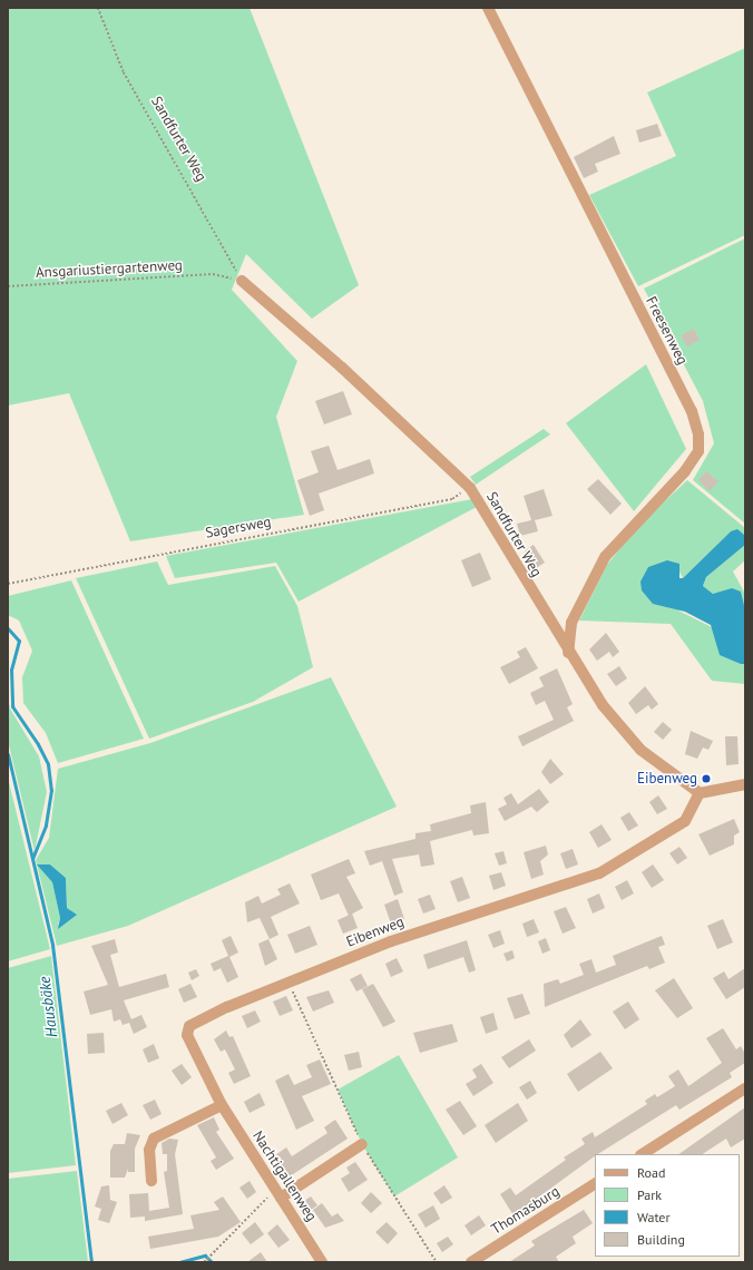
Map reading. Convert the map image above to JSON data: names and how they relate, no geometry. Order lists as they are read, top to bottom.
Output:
{
  "streets": {
    "street": [
      "Sandfurter Weg",
      "Freesenweg",
      "Eibenweg",
      "Nachtigallenweg",
      "Thomasburg"
    ],
    "path": ["Ansgariustiergartenweg", "Sagersweg"]
  },
  "crossings": [
    ["Sandfurter Weg", "Ansgariustiergartenweg"],
    ["Sandfurter Weg", "Freesenweg"],
    ["Sandfurter Weg", "Sagersweg"],
    ["Sandfurter Weg", "Eibenweg"],
    ["Eibenweg", "Nachtigallenweg"]
  ],
  "water": ["Hausbäke"],
  "places": ["Eibenweg"],
  "legend": [
    "Road",
    "Park",
    "Water",
    "Building"
  ]
}
